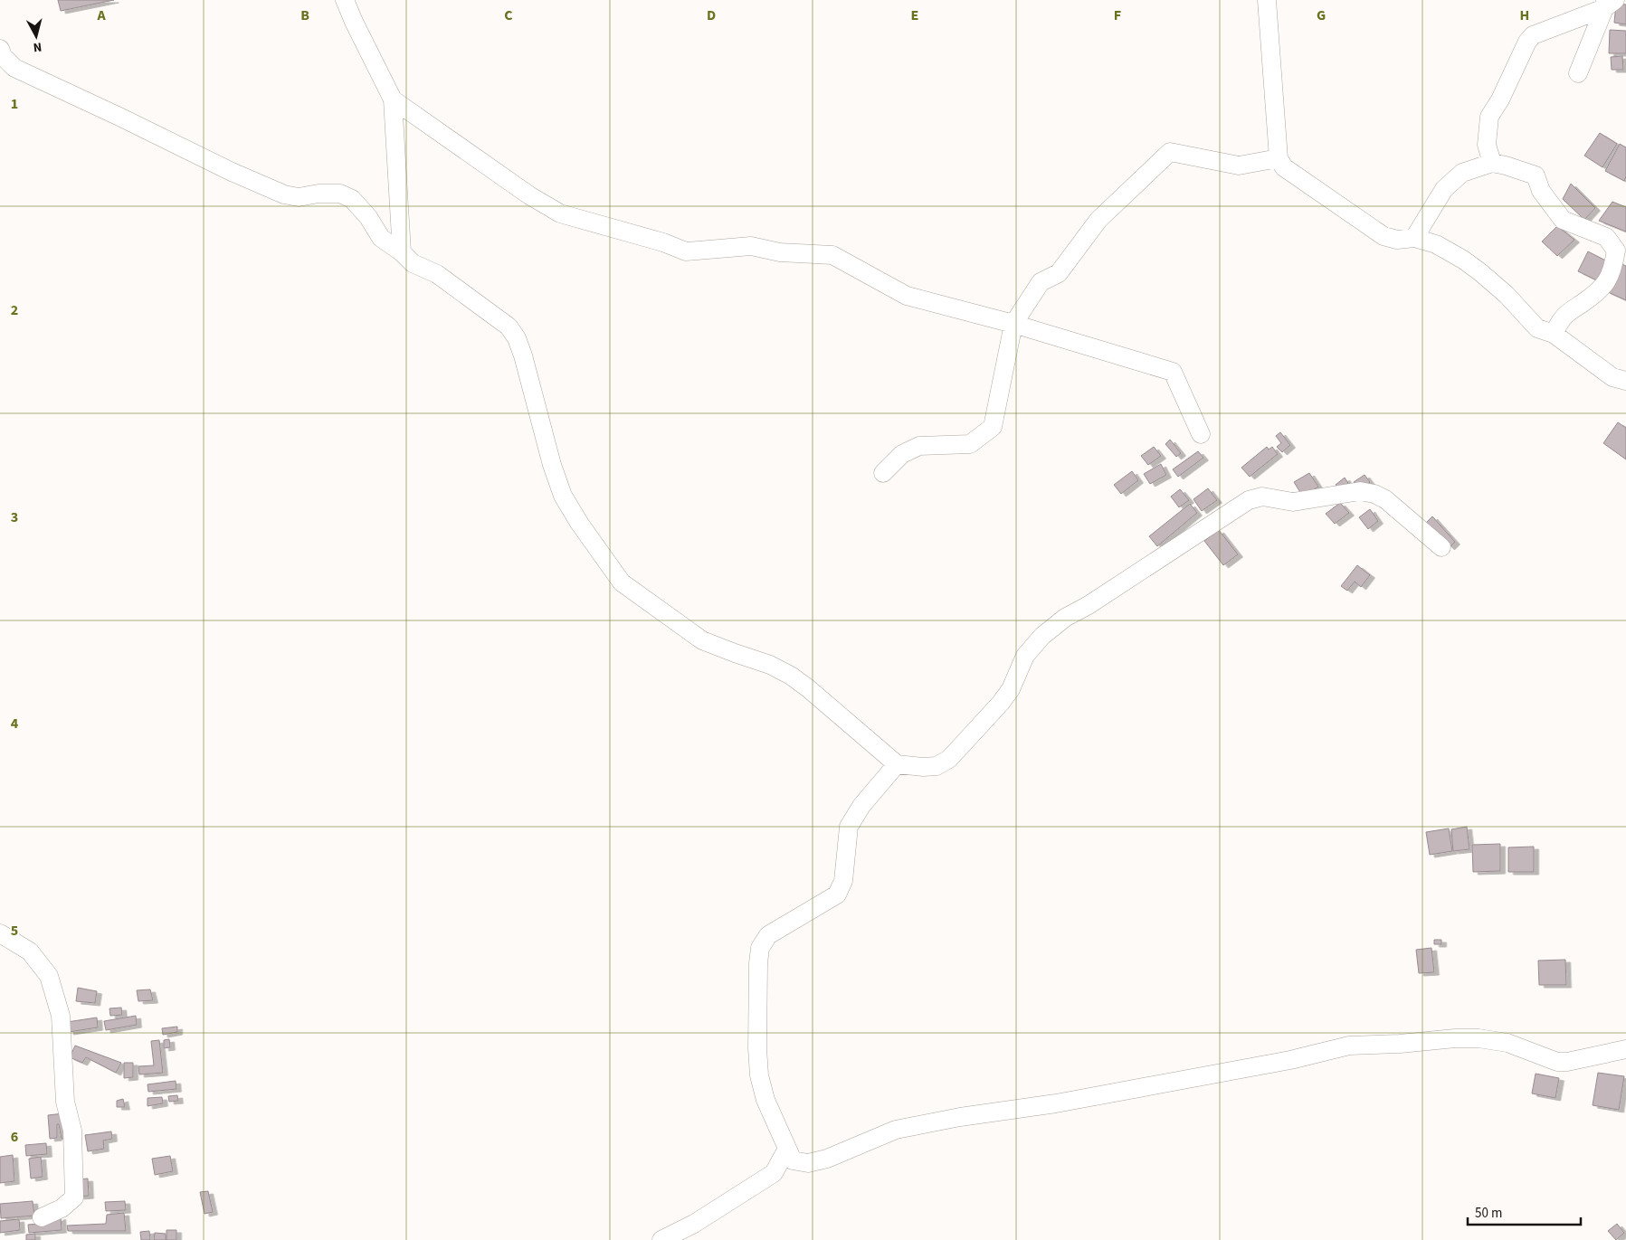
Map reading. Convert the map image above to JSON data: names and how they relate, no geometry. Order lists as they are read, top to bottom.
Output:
{
  "scale_bar": "50 m",
  "north": "bottom",
  "grid": {
    "columns": [
      "A",
      "B",
      "C",
      "D",
      "E",
      "F",
      "G",
      "H"
    ],
    "rows": [
      "1",
      "2",
      "3",
      "4",
      "5",
      "6"
    ]
  }
}
